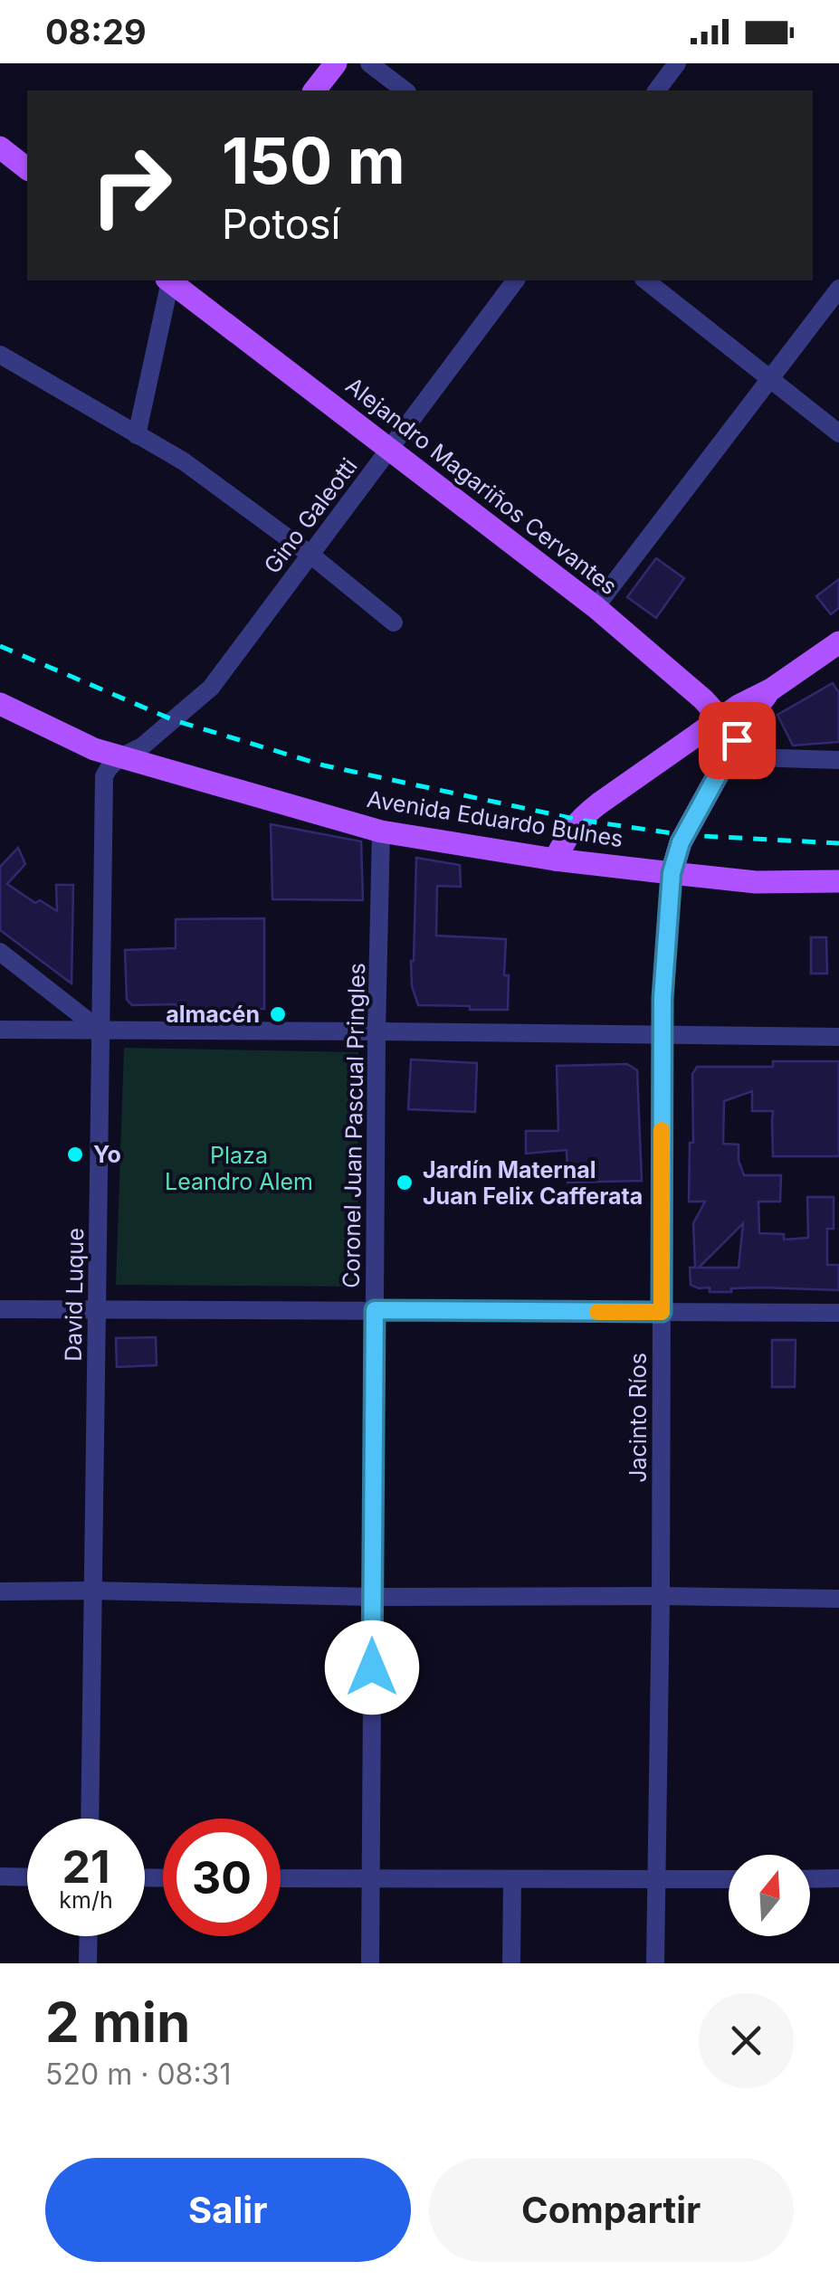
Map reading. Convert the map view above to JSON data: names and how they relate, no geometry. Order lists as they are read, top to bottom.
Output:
{
  "streets": {
    "main road": ["Alejandro Magariños Cervantes", "Avenida Eduardo Bulnes"],
    "street": [
      "Gino Galeotti",
      "Coronel Juan Pascual Pringles",
      "David Luque",
      "Jacinto Ríos"
    ]
  },
  "crossings": [
    ["Alejandro Magariños Cervantes", "Gino Galeotti"],
    ["Gino Galeotti", "Avenida Eduardo Bulnes"],
    ["Gino Galeotti", "David Luque"],
    ["Avenida Eduardo Bulnes", "Coronel Juan Pascual Pringles"],
    ["Avenida Eduardo Bulnes", "David Luque"],
    ["Avenida Eduardo Bulnes", "Jacinto Ríos"]
  ],
  "parks": ["Plaza Leandro Alem"],
  "places": ["almacén", "Yo", "Jardín Maternal Juan Felix Cafferata"],
  "north": "top",
  "page": {
    "status": "08:29",
    "turn": ["150 m", "Potosí"],
    "speed": "21 km/h",
    "limit": "30",
    "heading": ["2 min", "520 m · 08:31"],
    "buttons": ["Salir", "Compartir"]
  }
}
